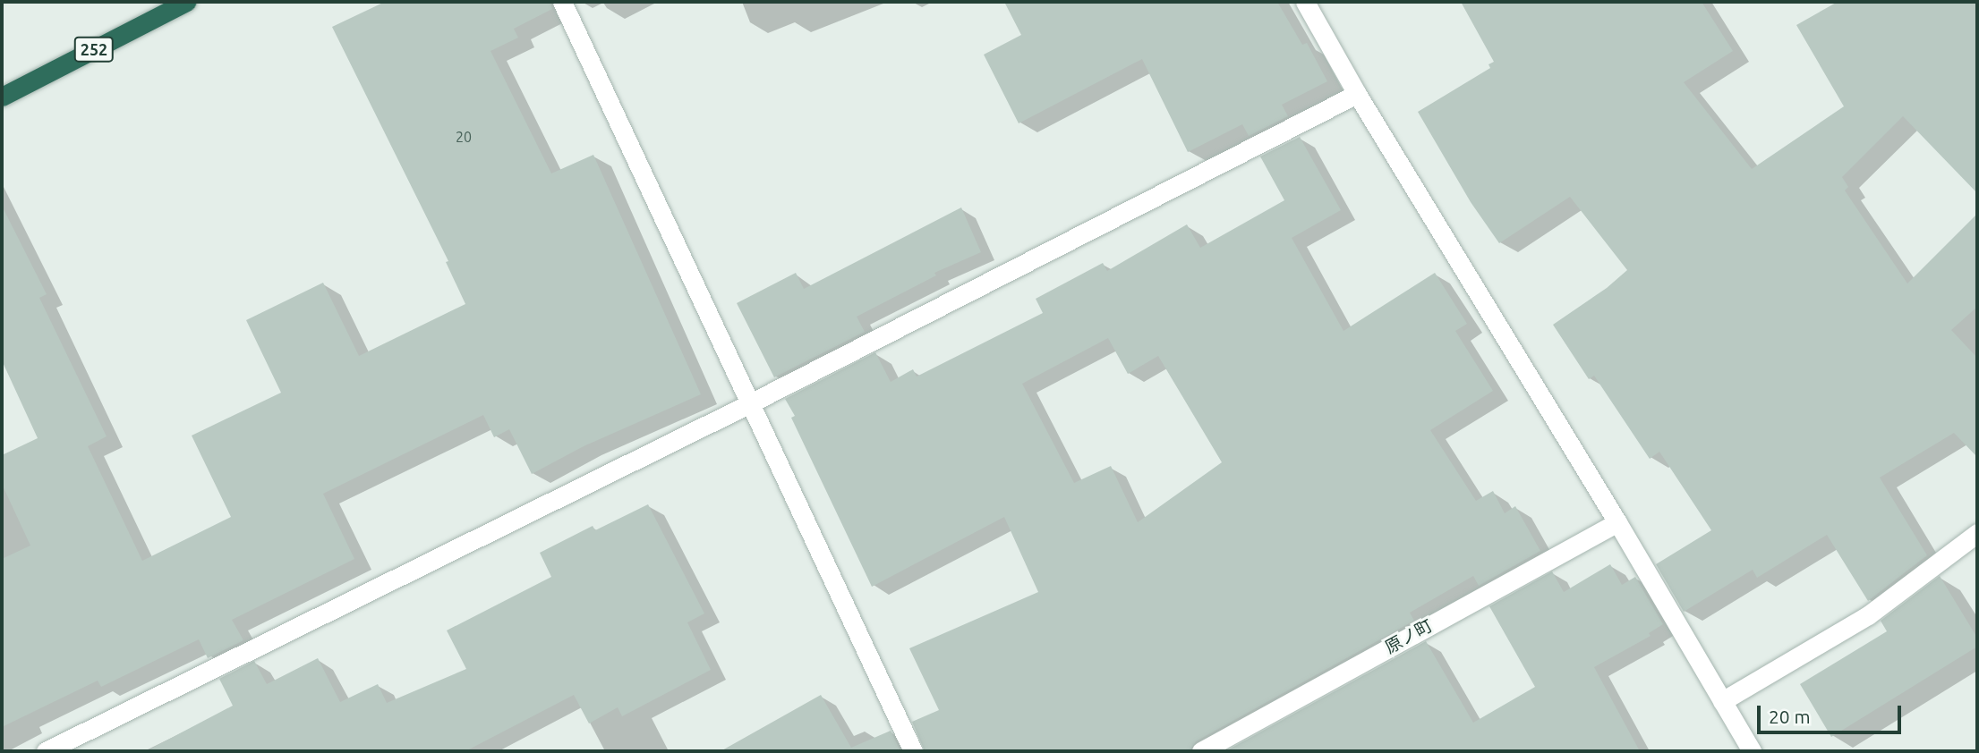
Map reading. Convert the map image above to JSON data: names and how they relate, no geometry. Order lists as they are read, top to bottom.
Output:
{
  "streets": {
    "highway": ["252"],
    "street": ["原ノ町"]
  },
  "house_numbers": ["20"],
  "scale_bar": "20 m"
}
